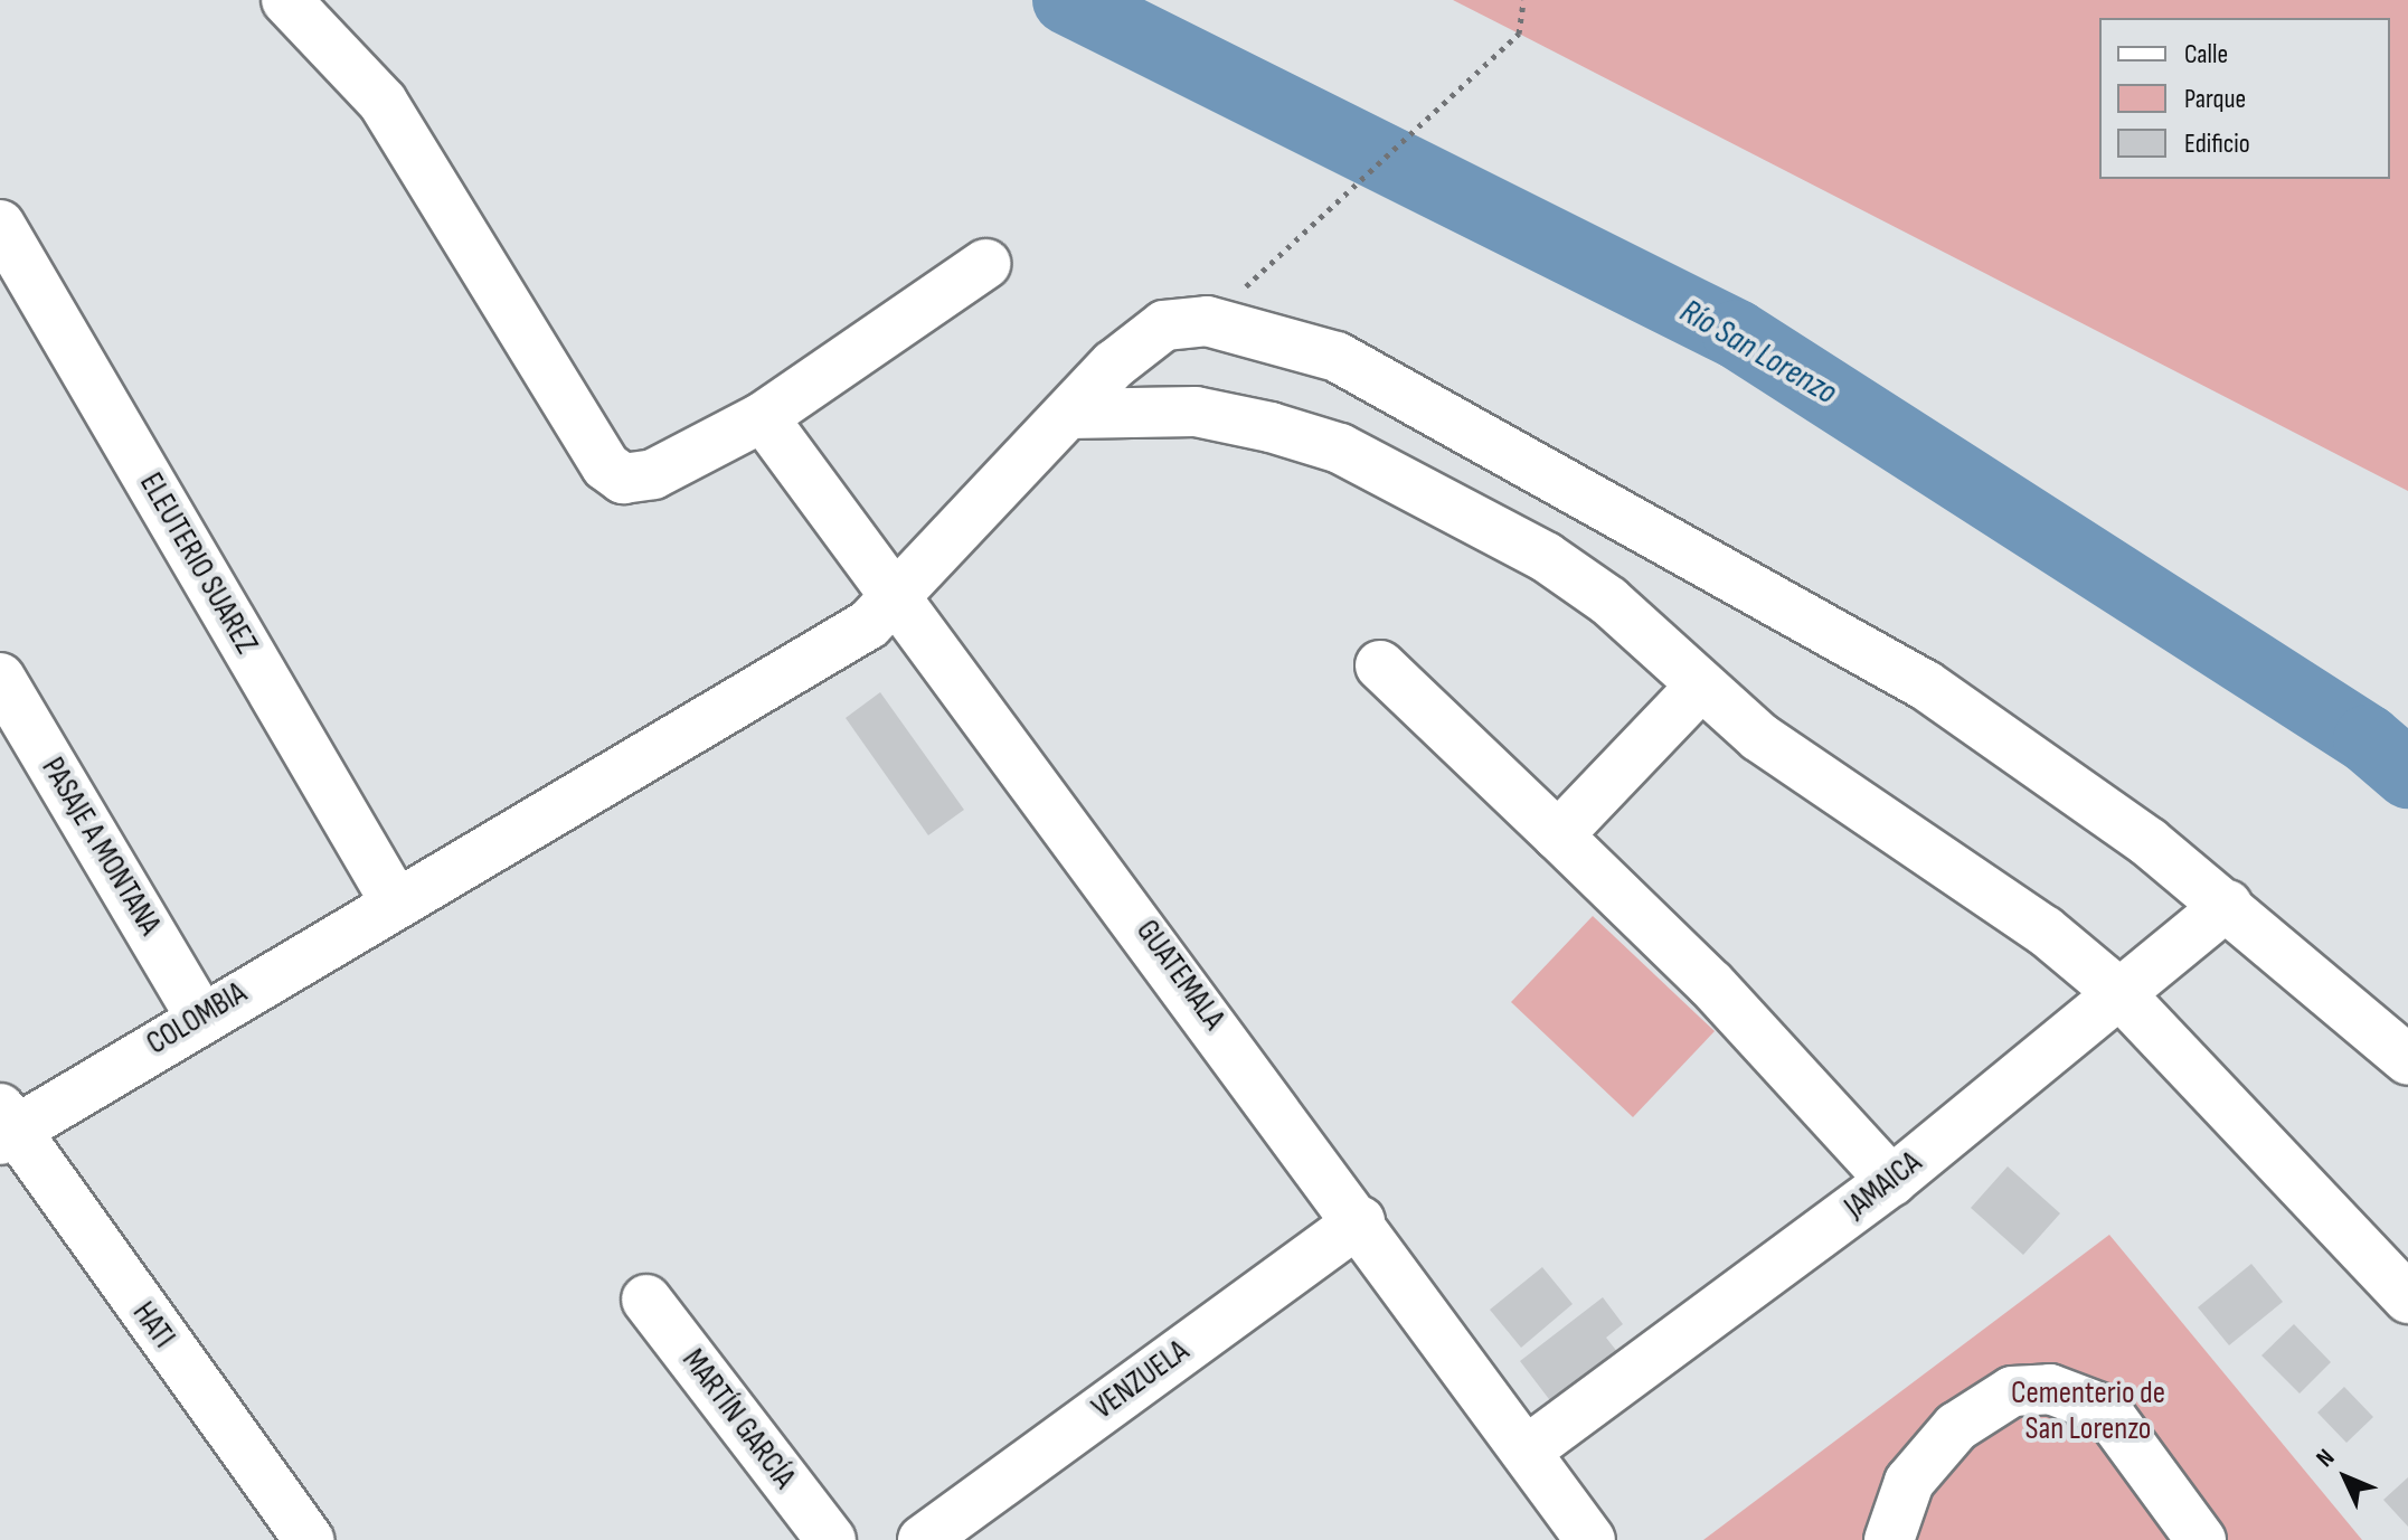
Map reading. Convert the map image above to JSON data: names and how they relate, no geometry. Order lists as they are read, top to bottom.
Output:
{
  "streets": {
    "street": [
      "ELEUTERIO SUAREZ",
      "PASAJE A MONTANA",
      "GUATEMALA",
      "COLOMBIA",
      "JAMAICA",
      "HATI",
      "VENZUELA",
      "MARTÍN GARCÍA"
    ]
  },
  "crossings": [
    ["ELEUTERIO SUAREZ", "COLOMBIA"],
    ["PASAJE A MONTANA", "COLOMBIA"],
    ["GUATEMALA", "COLOMBIA"],
    ["GUATEMALA", "JAMAICA"],
    ["GUATEMALA", "VENZUELA"],
    ["COLOMBIA", "HATI"]
  ],
  "water": ["Río San Lorenzo"],
  "parks": ["Cementerio de San Lorenzo"],
  "legend": ["Calle", "Parque", "Edificio"],
  "north": "top left"
}
